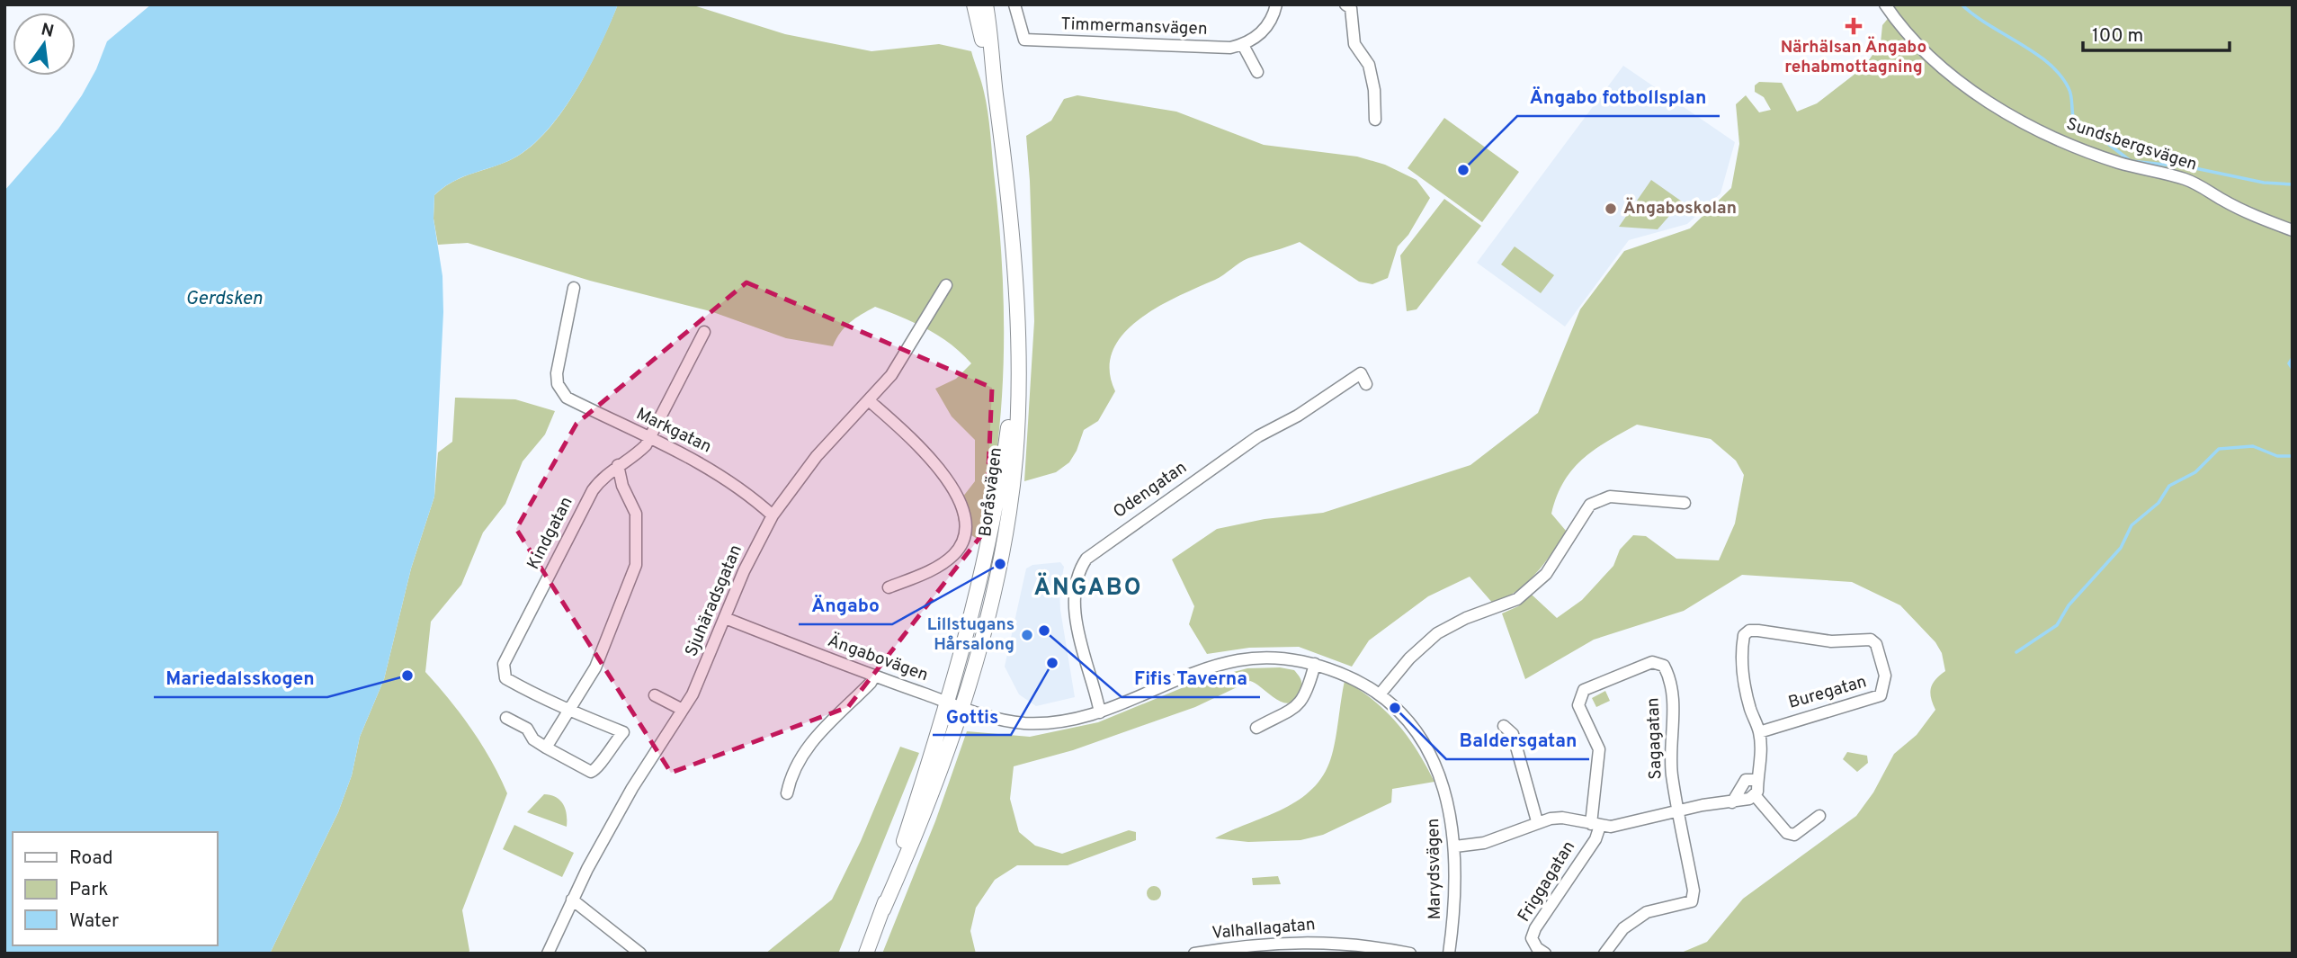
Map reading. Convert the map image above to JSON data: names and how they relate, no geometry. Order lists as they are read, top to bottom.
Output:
{
  "streets": {
    "main road": ["Boråsvägen"],
    "street": [
      "Timmermansvägen",
      "Sundsbergsvägen",
      "Markgatan",
      "Odengatan",
      "Kindgatan",
      "Sjuhäradsgatan",
      "Ängabovägen",
      "Buregatan",
      "Sagagatan",
      "Marydsvägen",
      "Friggagatan",
      "Valhallagatan"
    ]
  },
  "crossings": [
    ["Markgatan", "Kindgatan"],
    ["Markgatan", "Sjuhäradsgatan"],
    ["Odengatan", "Marydsvägen"],
    ["Boråsvägen", "Ängabovägen"],
    ["Boråsvägen", "Marydsvägen"],
    ["Sjuhäradsgatan", "Ängabovägen"],
    ["Ängabovägen", "Marydsvägen"],
    ["Sagagatan", "Friggagatan"]
  ],
  "districts": ["ÄNGABO"],
  "water": ["Gerdsken"],
  "places": {
    "health": ["Närhälsan Ängabo rehabmottagning"],
    "other": [
      "Ängabo fotbollsplan",
      "Ängaboskolan",
      "Ängabo",
      "Fifis Taverna",
      "Lillstugans Hårsalong",
      "Gottis",
      "Mariedalsskogen",
      "Baldersgatan"
    ]
  },
  "legend": ["Road", "Park", "Water"],
  "scale_bar": "100 m",
  "north": "top"
}
